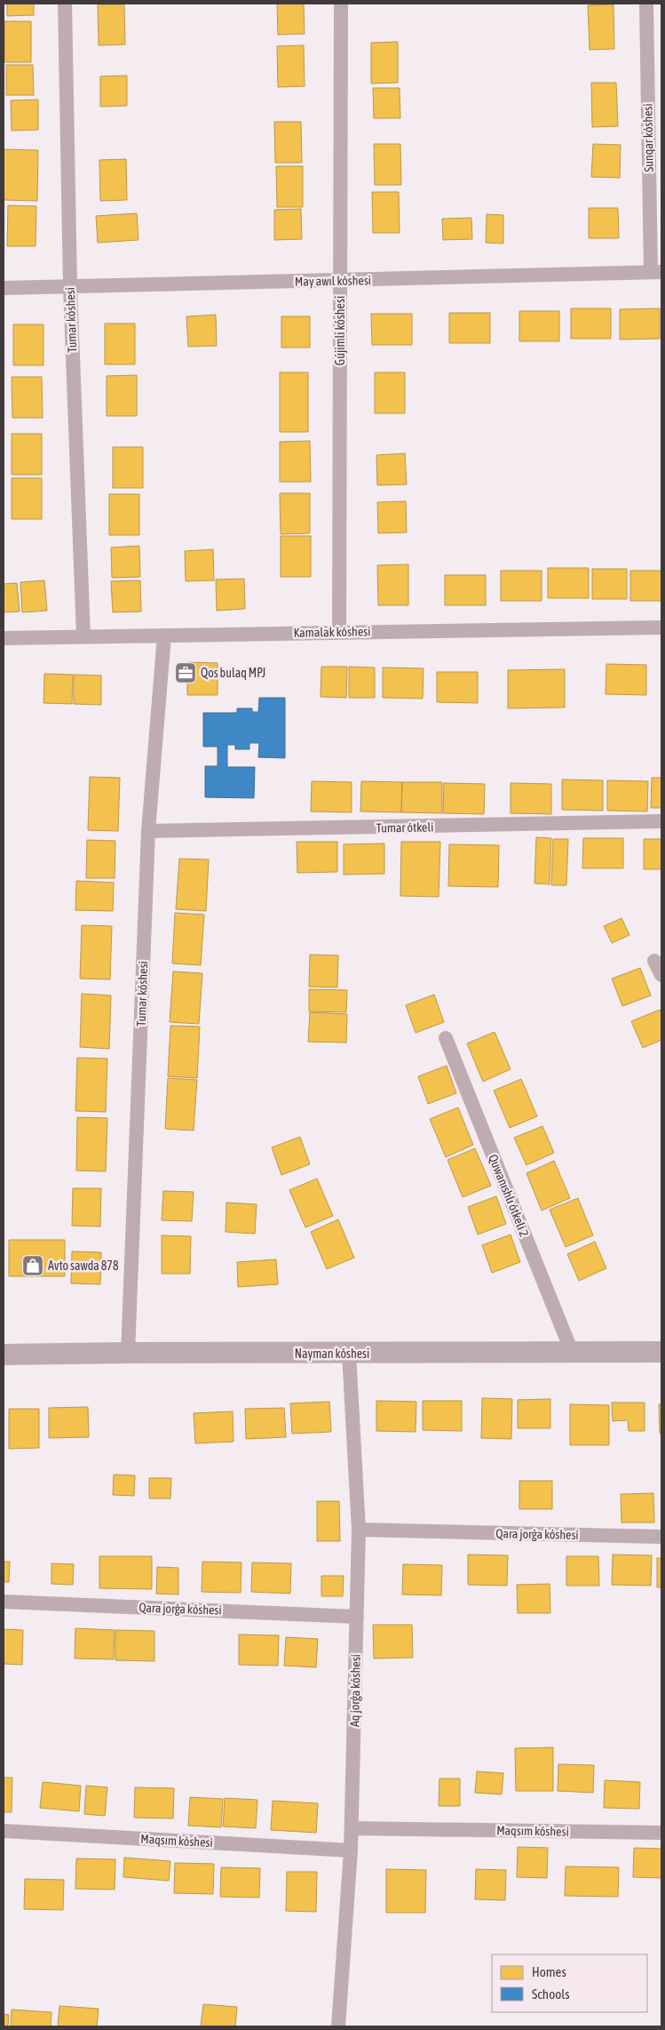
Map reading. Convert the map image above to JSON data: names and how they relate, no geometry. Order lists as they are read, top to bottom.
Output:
{
  "streets": {
    "main road": ["Nayman kóshesi"],
    "street": [
      "Sunqar kóshesi",
      "May awıl kóshesi",
      "Tumar kóshesi",
      "Gújimli kóshesi",
      "Kamalak kóshesi",
      "Tumar ótkeli",
      "Quwanıshlı ótkeli 2",
      "Qara jorǵa kóshesi",
      "Aq jorǵa kóshesi",
      "Maqsım kóshesi"
    ]
  },
  "crossings": [
    ["Sunqar kóshesi", "May awıl kóshesi"],
    ["May awıl kóshesi", "Tumar kóshesi"],
    ["May awıl kóshesi", "Gújimli kóshesi"],
    ["Tumar kóshesi", "Kamalak kóshesi"],
    ["Tumar kóshesi", "Tumar ótkeli"],
    ["Tumar kóshesi", "Nayman kóshesi"],
    ["Gújimli kóshesi", "Kamalak kóshesi"],
    ["Quwanıshlı ótkeli 2", "Nayman kóshesi"],
    ["Nayman kóshesi", "Aq jorǵa kóshesi"],
    ["Qara jorǵa kóshesi", "Aq jorǵa kóshesi"],
    ["Aq jorǵa kóshesi", "Maqsım kóshesi"]
  ],
  "places": {
    "office": ["Qos bulaq MPJ"],
    "shop": ["Avto sawda 878"]
  },
  "legend": ["Homes", "Schools"]
}
